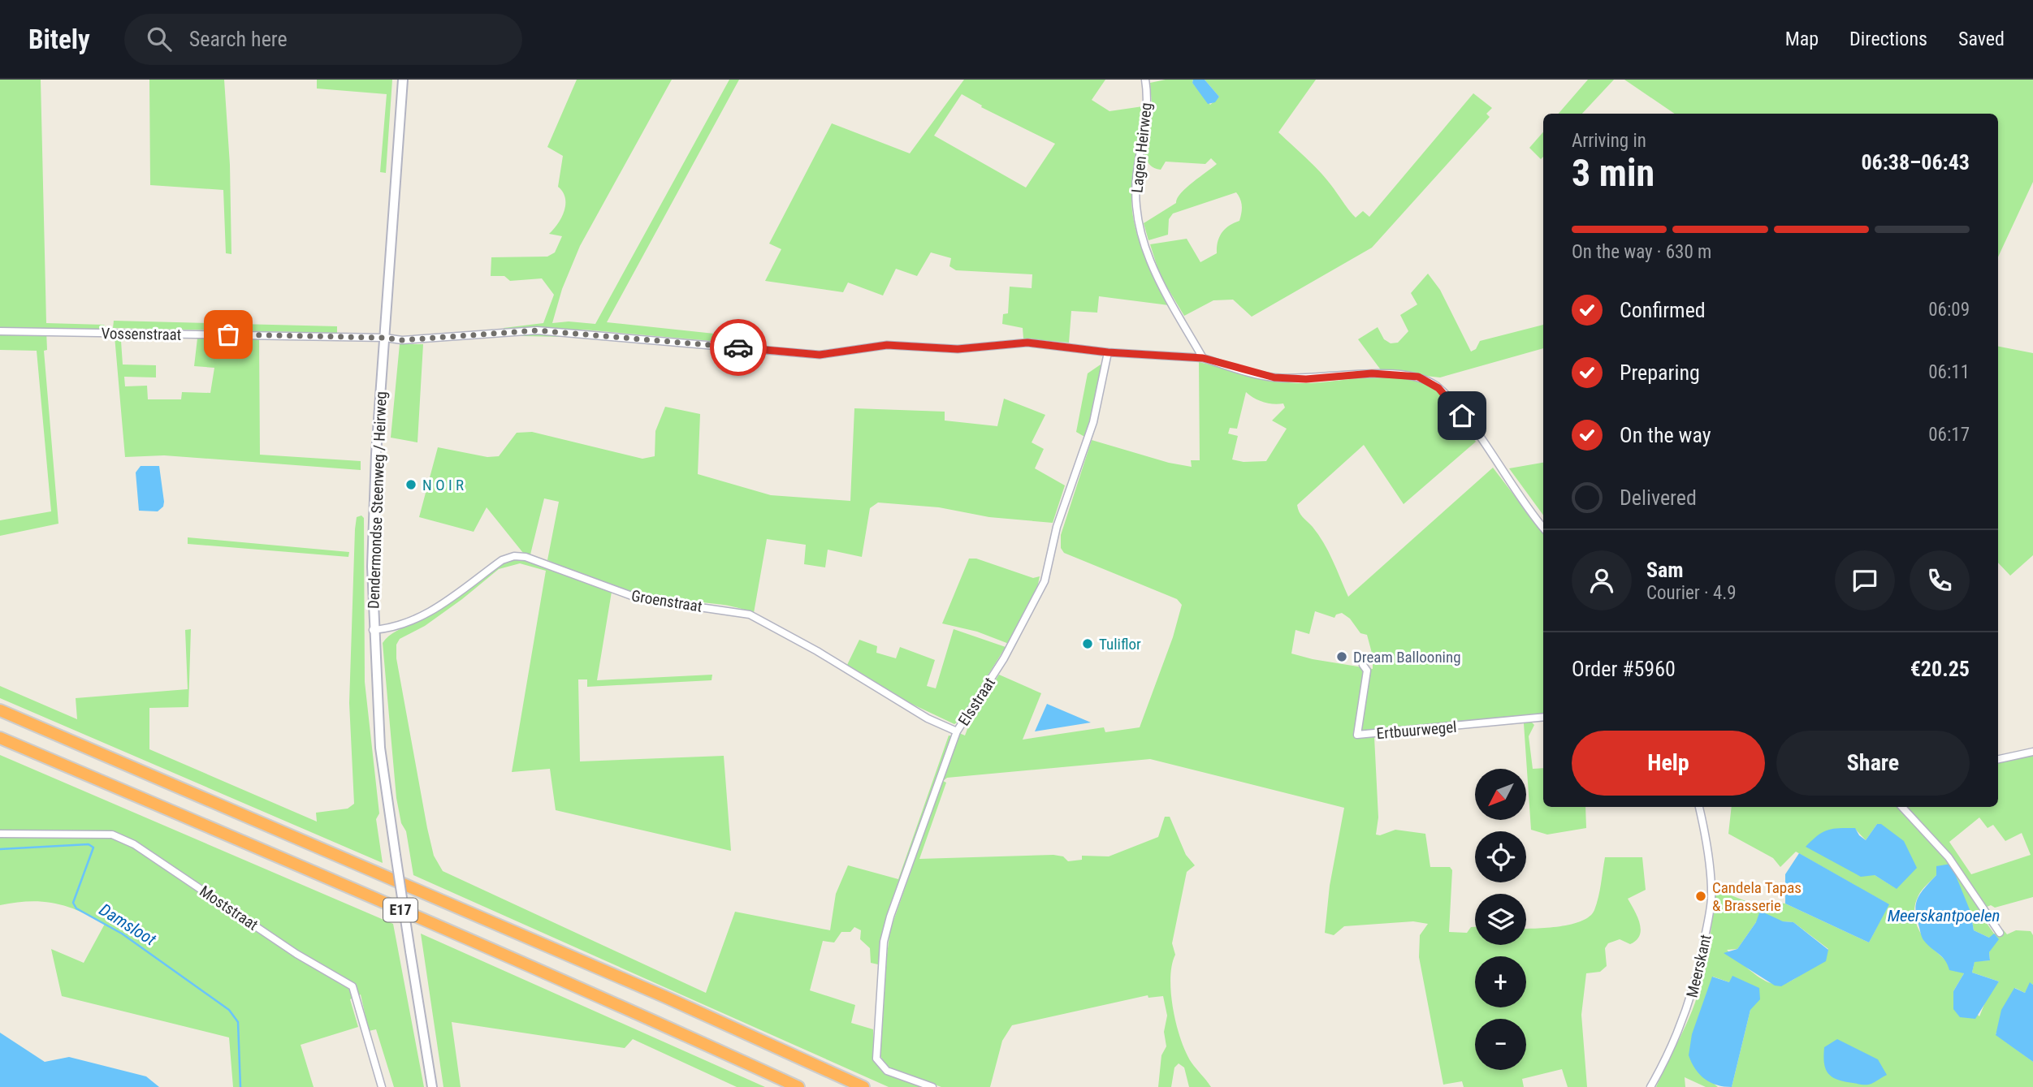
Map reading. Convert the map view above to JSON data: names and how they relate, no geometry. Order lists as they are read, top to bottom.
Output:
{
  "streets": {
    "highway": ["E17"],
    "main road": ["Dendermondse Steenweg / Heirweg"],
    "street": [
      "Lagen Heirweg",
      "Vossenstraat",
      "Groenstraat",
      "Elsstraat",
      "Ertbuurwegel",
      "Moststraat",
      "Meerskant"
    ]
  },
  "crossings": [
    ["Lagen Heirweg", "Vossenstraat"],
    ["Vossenstraat", "Dendermondse Steenweg / Heirweg"],
    ["Vossenstraat", "Elsstraat"],
    ["Dendermondse Steenweg / Heirweg", "Groenstraat"],
    ["Groenstraat", "Elsstraat"]
  ],
  "water": ["Meerskantpoelen", "Damsloot"],
  "places": [
    "N O I R",
    "Tuliflor",
    "Dream Ballooning",
    "Candela Tapas & Brasserie"
  ],
  "north": "bottom left",
  "page": {
    "header": "Bitely",
    "search": "Search here",
    "nav": ["Map", "Directions", "Saved"],
    "heading": ["3 min", "Arriving in", "06:38–06:43"],
    "panel": [
      "Sam",
      "Courier · 4.9",
      "Order #5960",
      "€20.25"
    ],
    "bar": "On the way · 630 m",
    "list": [
      ["Confirmed", "06:09"],
      ["Preparing", "06:11"],
      ["On the way", "06:17"],
      "Delivered"
    ],
    "buttons": ["Help", "Share"],
    "map_buttons": ["+", "−"]
  }
}
